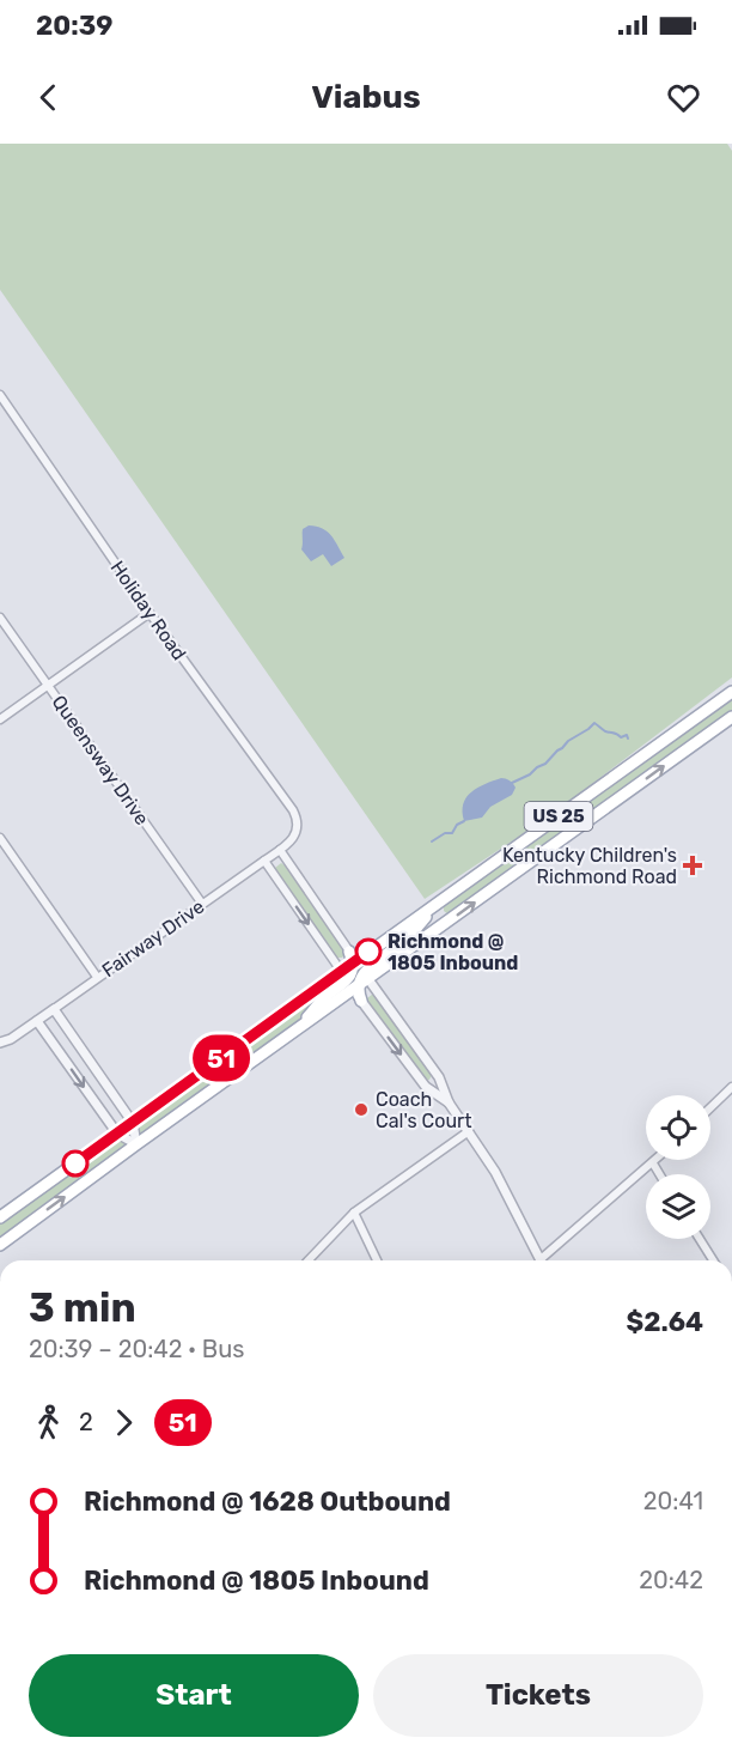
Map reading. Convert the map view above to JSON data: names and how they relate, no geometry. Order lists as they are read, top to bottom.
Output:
{
  "streets": {
    "main road": ["US 25"],
    "street": ["Holiday Road", "Queensway Drive", "Fairway Drive"]
  },
  "crossings": [
    ["Holiday Road", "Fairway Drive"],
    ["Queensway Drive", "Fairway Drive"]
  ],
  "places": {
    "health": ["Kentucky Children's Richmond Road"],
    "other": ["Richmond @ 1805 Inbound", "Coach Cal's Court"]
  },
  "lines": ["bus line 51"],
  "page": {
    "status": "20:39",
    "header": "Viabus",
    "on_map": "51",
    "heading": ["3 min", "20:39 – 20:42 · Bus", "$2.64"],
    "legs": ["2", "51"],
    "list": [
      {
        "name": "Richmond @ 1628 Outbound",
        "value": "20:41"
      },
      {
        "name": "Richmond @ 1805 Inbound",
        "value": "20:42"
      }
    ],
    "buttons": ["Start", "Tickets"]
  }
}
